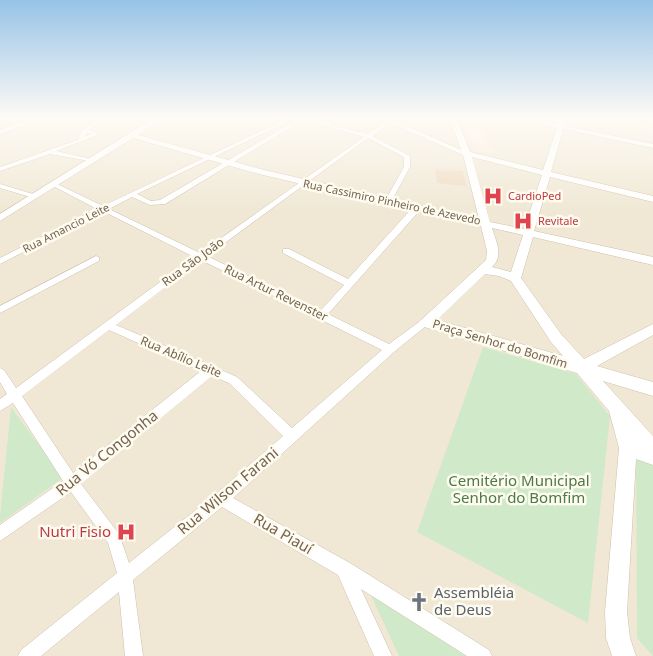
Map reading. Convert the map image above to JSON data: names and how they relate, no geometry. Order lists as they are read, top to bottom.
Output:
{
  "streets": {
    "street": [
      "Rua Cassimiro Pinheiro de Azevedo",
      "Rua Amancio Leite",
      "Rua São João",
      "Rua Artur Revenster",
      "Praça Senhor do Bomfim",
      "Rua Abílio Leite",
      "Rua Vó Congonha",
      "Rua Wilson Farani",
      "Rua Piauí"
    ]
  },
  "crossings": [
    ["Rua Cassimiro Pinheiro de Azevedo", "Rua Amancio Leite"],
    ["Rua Cassimiro Pinheiro de Azevedo", "Rua São João"],
    ["Rua Cassimiro Pinheiro de Azevedo", "Praça Senhor do Bomfim"],
    ["Rua Amancio Leite", "Rua Artur Revenster"],
    ["Rua São João", "Rua Artur Revenster"],
    ["Rua São João", "Rua Abílio Leite"],
    ["Rua Artur Revenster", "Rua Wilson Farani"],
    ["Praça Senhor do Bomfim", "Rua Wilson Farani"],
    ["Rua Abílio Leite", "Rua Vó Congonha"],
    ["Rua Abílio Leite", "Rua Wilson Farani"],
    ["Rua Wilson Farani", "Rua Piauí"]
  ],
  "parks": ["Cemitério Municipal Senhor do Bomfim"],
  "places": {
    "hospital": ["CardioPed", "Revitale", "Nutri Fisio"],
    "church": ["Assembléia de Deus"]
  }
}
